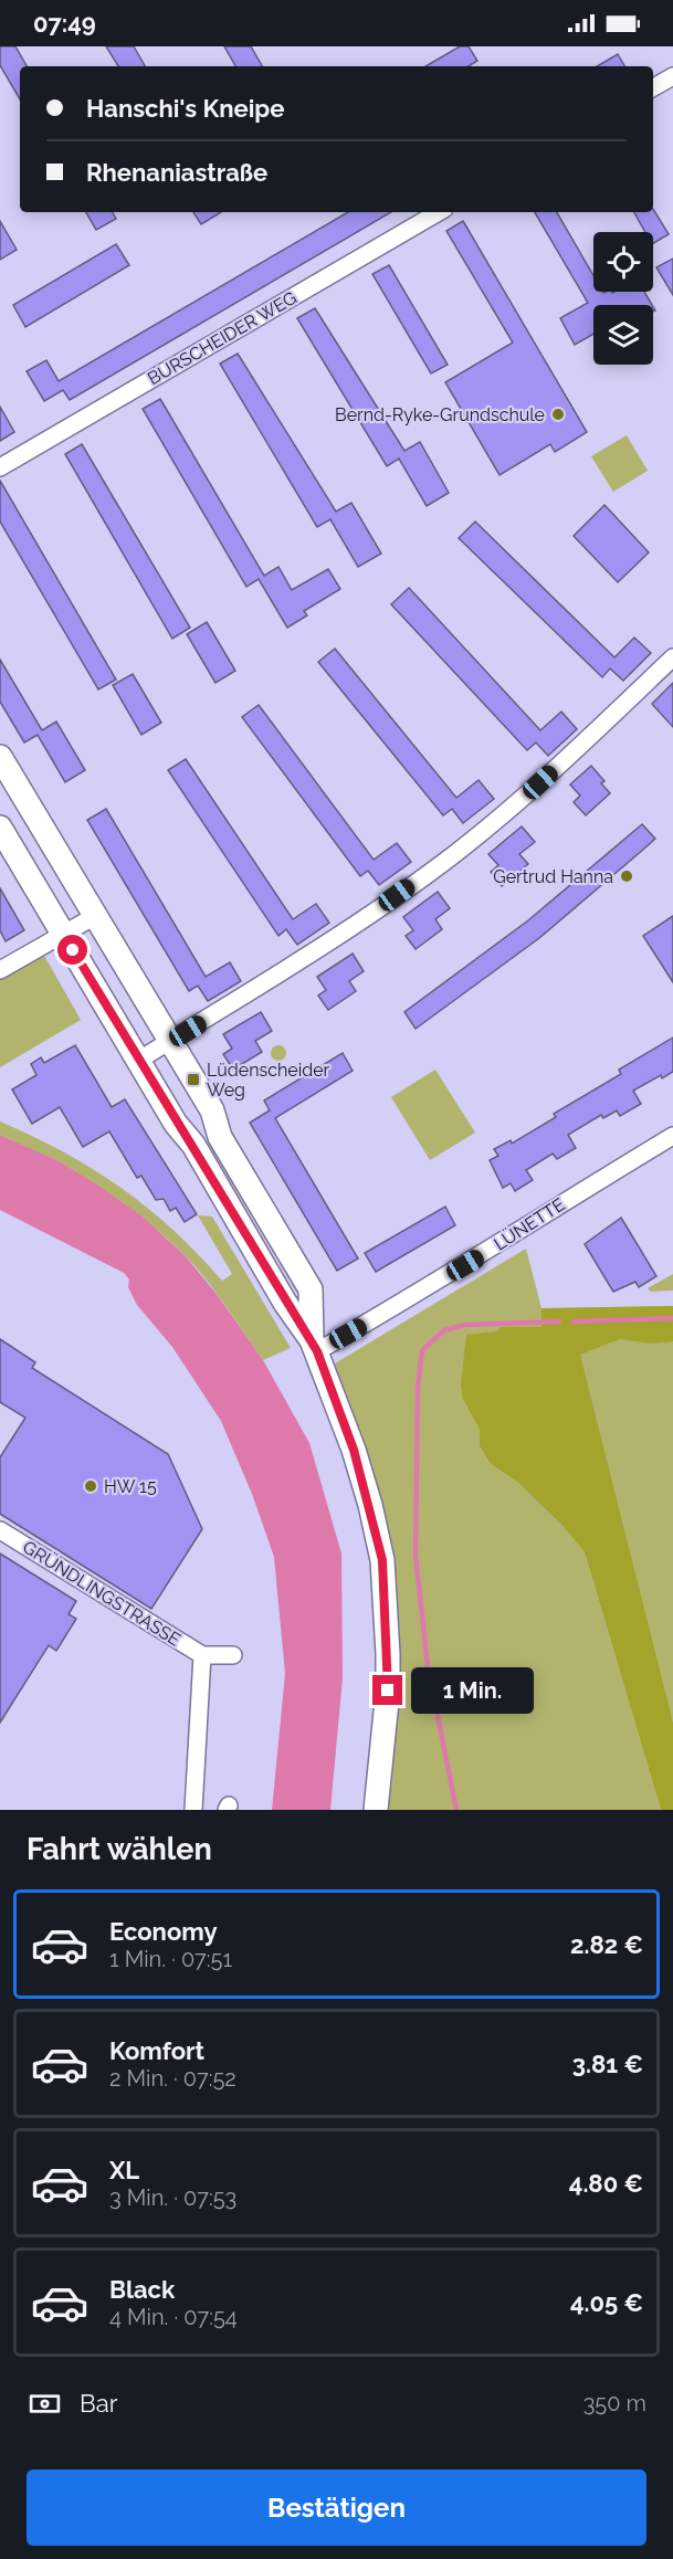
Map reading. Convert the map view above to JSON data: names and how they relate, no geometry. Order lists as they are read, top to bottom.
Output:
{
  "streets": {
    "street": ["BURSCHEIDER WEG", "LÜNETTE", "GRÜNDLINGSTRASSE"]
  },
  "places": {
    "other": ["Bernd-Ryke-Grundschule", "Gertrud Hanna", "HW 15"],
    "transit": ["Lüdenscheider Weg"]
  },
  "page": {
    "status": "07:49",
    "banner": ["Hanschi's Kneipe", "Rhenaniastraße"],
    "bubble": "1 Min.",
    "heading": "Fahrt wählen",
    "list": [
      {
        "name": "Economy",
        "note": "1 Min. · 07:51",
        "value": "2.82 €"
      },
      {
        "name": "Komfort",
        "note": "2 Min. · 07:52",
        "value": "3.81 €"
      },
      {
        "name": "XL",
        "note": "3 Min. · 07:53",
        "value": "4.80 €"
      },
      {
        "name": "Black",
        "note": "4 Min. · 07:54",
        "value": "4.05 €"
      }
    ],
    "pay": ["Bar", "350 m"],
    "buttons": "Bestätigen"
  }
}
